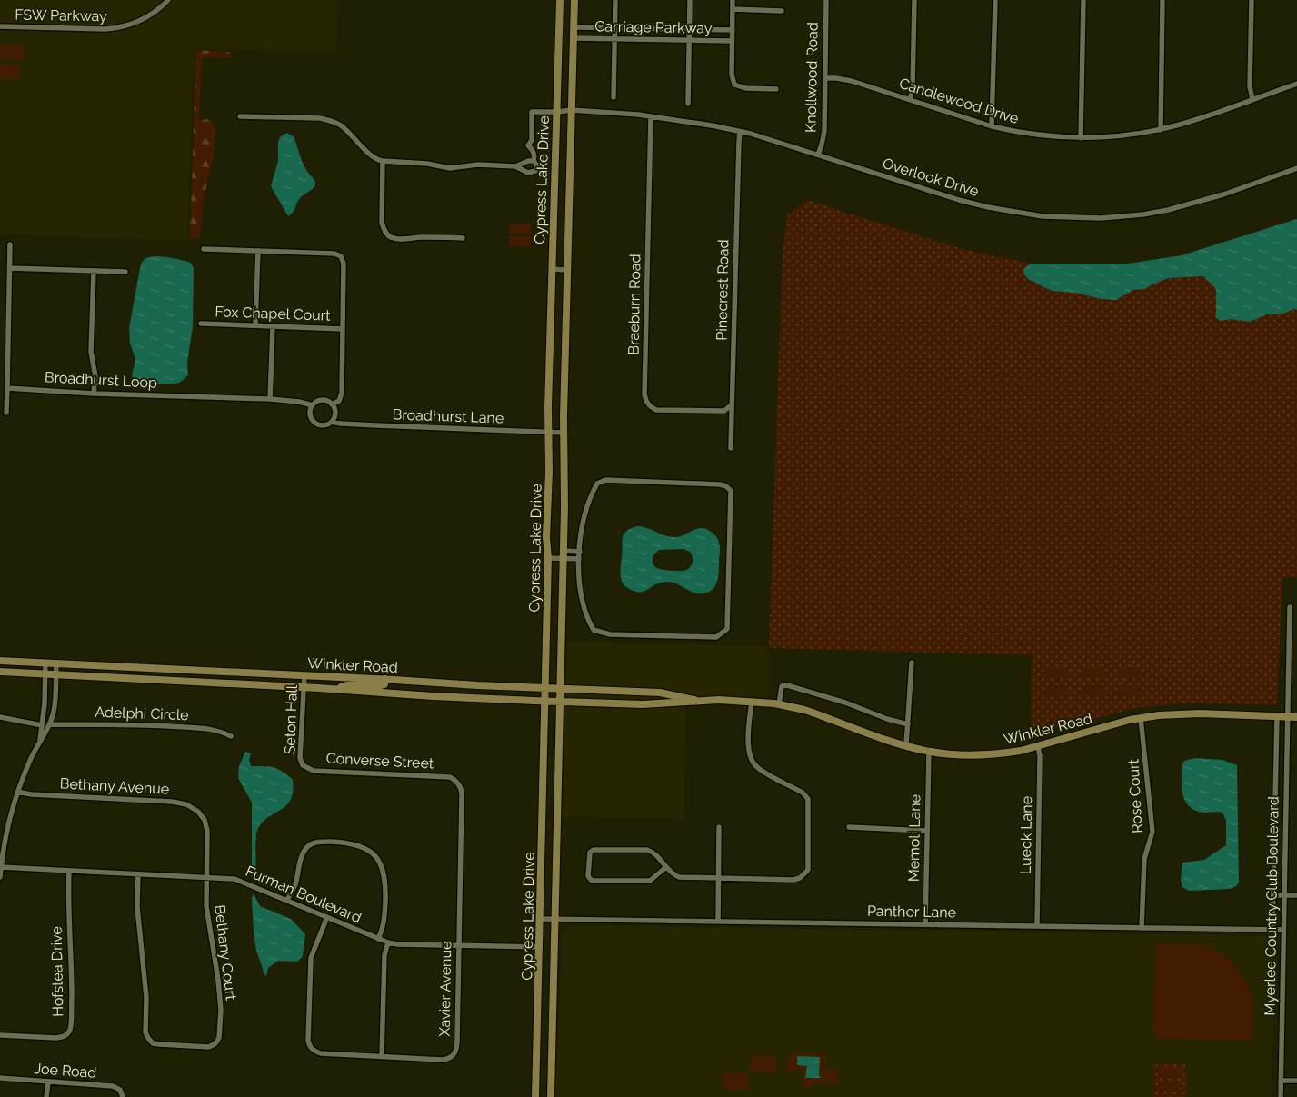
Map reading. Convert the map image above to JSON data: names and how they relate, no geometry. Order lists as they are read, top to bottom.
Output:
{
  "streets": {
    "main road": ["Cypress Lake Drive", "Winkler Road"],
    "street": [
      "FSW Parkway",
      "Carriage Parkway",
      "Knollwood Road",
      "Candlewood Drive",
      "Overlook Drive",
      "Pinecrest Road",
      "Braeburn Road",
      "Fox Chapel Court",
      "Broadhurst Loop",
      "Broadhurst Lane",
      "Adelphi Circle",
      "Seton Hall",
      "Converse Street",
      "Bethany Avenue",
      "Rose Court",
      "Lueck Lane",
      "Memoli Lane",
      "Furman Boulevard",
      "Myerlee Country Club Boulevard",
      "Panther Lane",
      "Bethany Court",
      "Hofstea Drive",
      "Xavier Avenue",
      "Joe Road"
    ]
  },
  "crossings": [
    ["Carriage Parkway", "Cypress Lake Drive"],
    ["Knollwood Road", "Candlewood Drive"],
    ["Knollwood Road", "Overlook Drive"],
    ["Overlook Drive", "Cypress Lake Drive"],
    ["Overlook Drive", "Pinecrest Road"],
    ["Overlook Drive", "Braeburn Road"],
    ["Cypress Lake Drive", "Broadhurst Lane"],
    ["Cypress Lake Drive", "Winkler Road"],
    ["Cypress Lake Drive", "Furman Boulevard"],
    ["Cypress Lake Drive", "Panther Lane"],
    ["Pinecrest Road", "Braeburn Road"],
    ["Broadhurst Loop", "Broadhurst Lane"],
    ["Winkler Road", "Seton Hall"],
    ["Winkler Road", "Rose Court"],
    ["Winkler Road", "Lueck Lane"],
    ["Winkler Road", "Memoli Lane"],
    ["Winkler Road", "Myerlee Country Club Boulevard"],
    ["Seton Hall", "Converse Street"],
    ["Converse Street", "Xavier Avenue"],
    ["Bethany Avenue", "Bethany Court"],
    ["Rose Court", "Panther Lane"],
    ["Lueck Lane", "Panther Lane"],
    ["Memoli Lane", "Panther Lane"],
    ["Furman Boulevard", "Bethany Court"],
    ["Furman Boulevard", "Hofstea Drive"],
    ["Furman Boulevard", "Xavier Avenue"],
    ["Myerlee Country Club Boulevard", "Panther Lane"]
  ]
}
